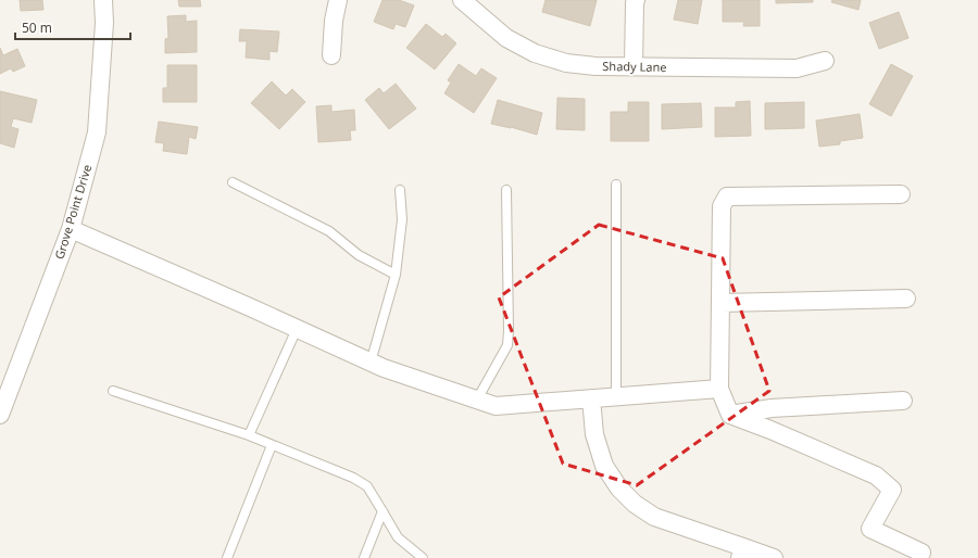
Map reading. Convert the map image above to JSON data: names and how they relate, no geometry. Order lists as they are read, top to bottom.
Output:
{
  "streets": {
    "street": ["Shady Lane", "Grove Point Drive"]
  },
  "scale_bar": "50 m"
}
